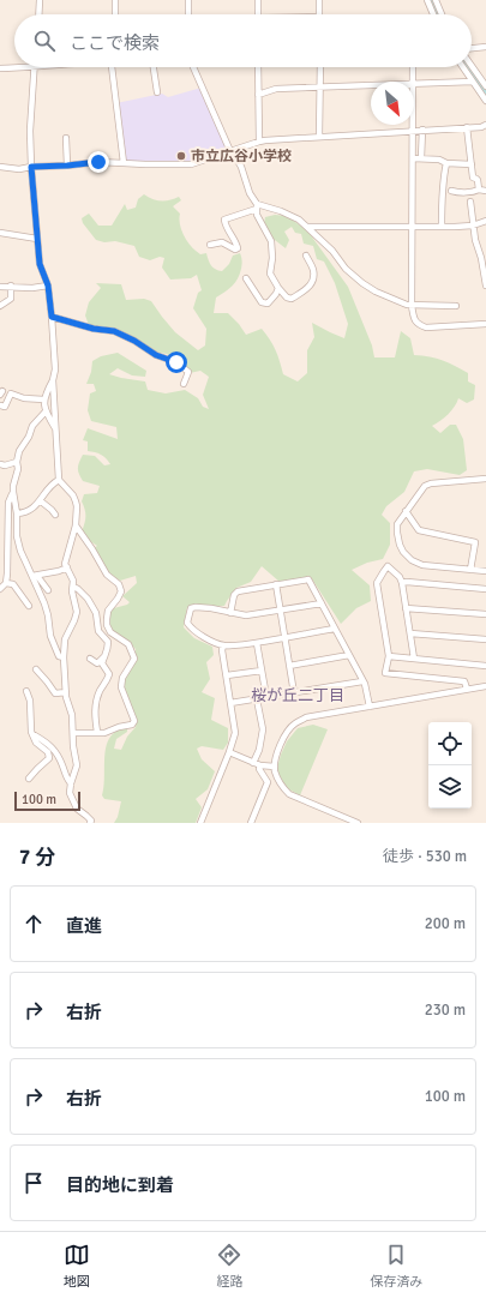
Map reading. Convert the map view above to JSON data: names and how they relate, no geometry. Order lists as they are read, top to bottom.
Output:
{
  "districts": ["桜が丘二丁目"],
  "places": ["市立広谷小学校"],
  "scale_bar": "100 m",
  "north": "bottom right",
  "page": {
    "search": "ここで検索",
    "scale": "100 m",
    "heading": ["7 分", "徒歩 · 530 m"],
    "list": [
      ["直進", "200 m"],
      ["右折", "230 m"],
      ["右折", "100 m"],
      "目的地に到着"
    ],
    "nav": ["地図", "経路", "保存済み"]
  }
}
